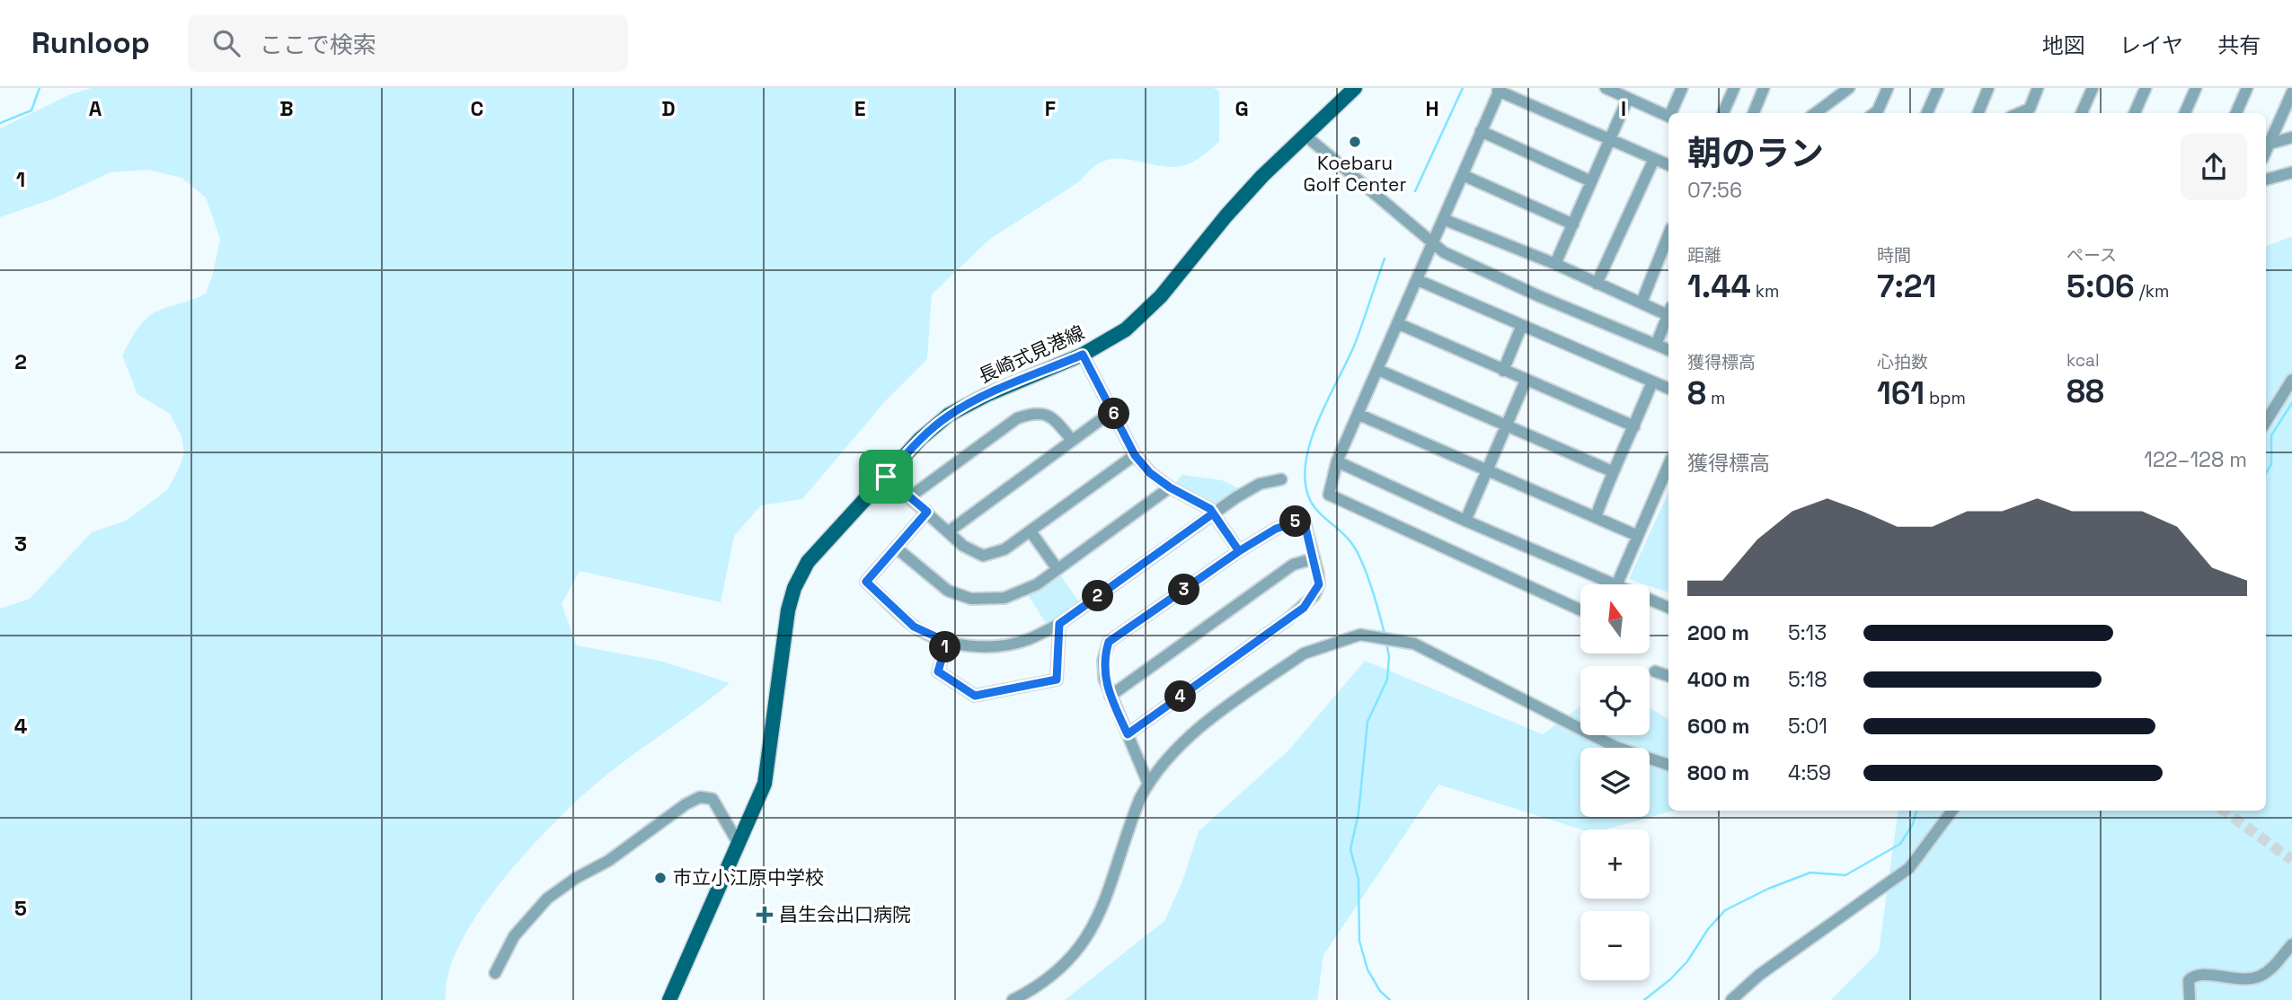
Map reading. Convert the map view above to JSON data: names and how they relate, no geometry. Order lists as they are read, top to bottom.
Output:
{
  "streets": {
    "main road": ["長崎式見港線"]
  },
  "places": {
    "other": ["Koebaru Golf Center", "市立小江原中学校"],
    "health": ["昌生会出口病院"]
  },
  "north": "top",
  "page": {
    "header": "Runloop",
    "search": "ここで検索",
    "nav": ["地図", "レイヤ", "共有"],
    "heading": ["朝のラン", "07:56"],
    "stats": [
      ["距離", "1.44 km"],
      ["時間", "7:21"],
      ["ペース", "5:06 /km"],
      ["獲得標高", "8 m"],
      ["心拍数", "161 bpm"],
      ["kcal", "88"]
    ],
    "pins": [
      "6",
      "5",
      "3",
      "2",
      "1",
      "4"
    ],
    "chart": ["獲得標高", "122–128 m"],
    "map_buttons": ["+", "−"],
    "list": [
      {
        "name": "200 m",
        "note": "5:13"
      },
      {
        "name": "400 m",
        "note": "5:18"
      },
      {
        "name": "600 m",
        "note": "5:01"
      },
      {
        "name": "800 m",
        "note": "4:59"
      }
    ]
  },
  "grid": {
    "columns": [
      "A",
      "B",
      "C",
      "D",
      "E",
      "F",
      "G",
      "H",
      "I"
    ],
    "rows": [
      "1",
      "2",
      "3",
      "4",
      "5"
    ]
  }
}
